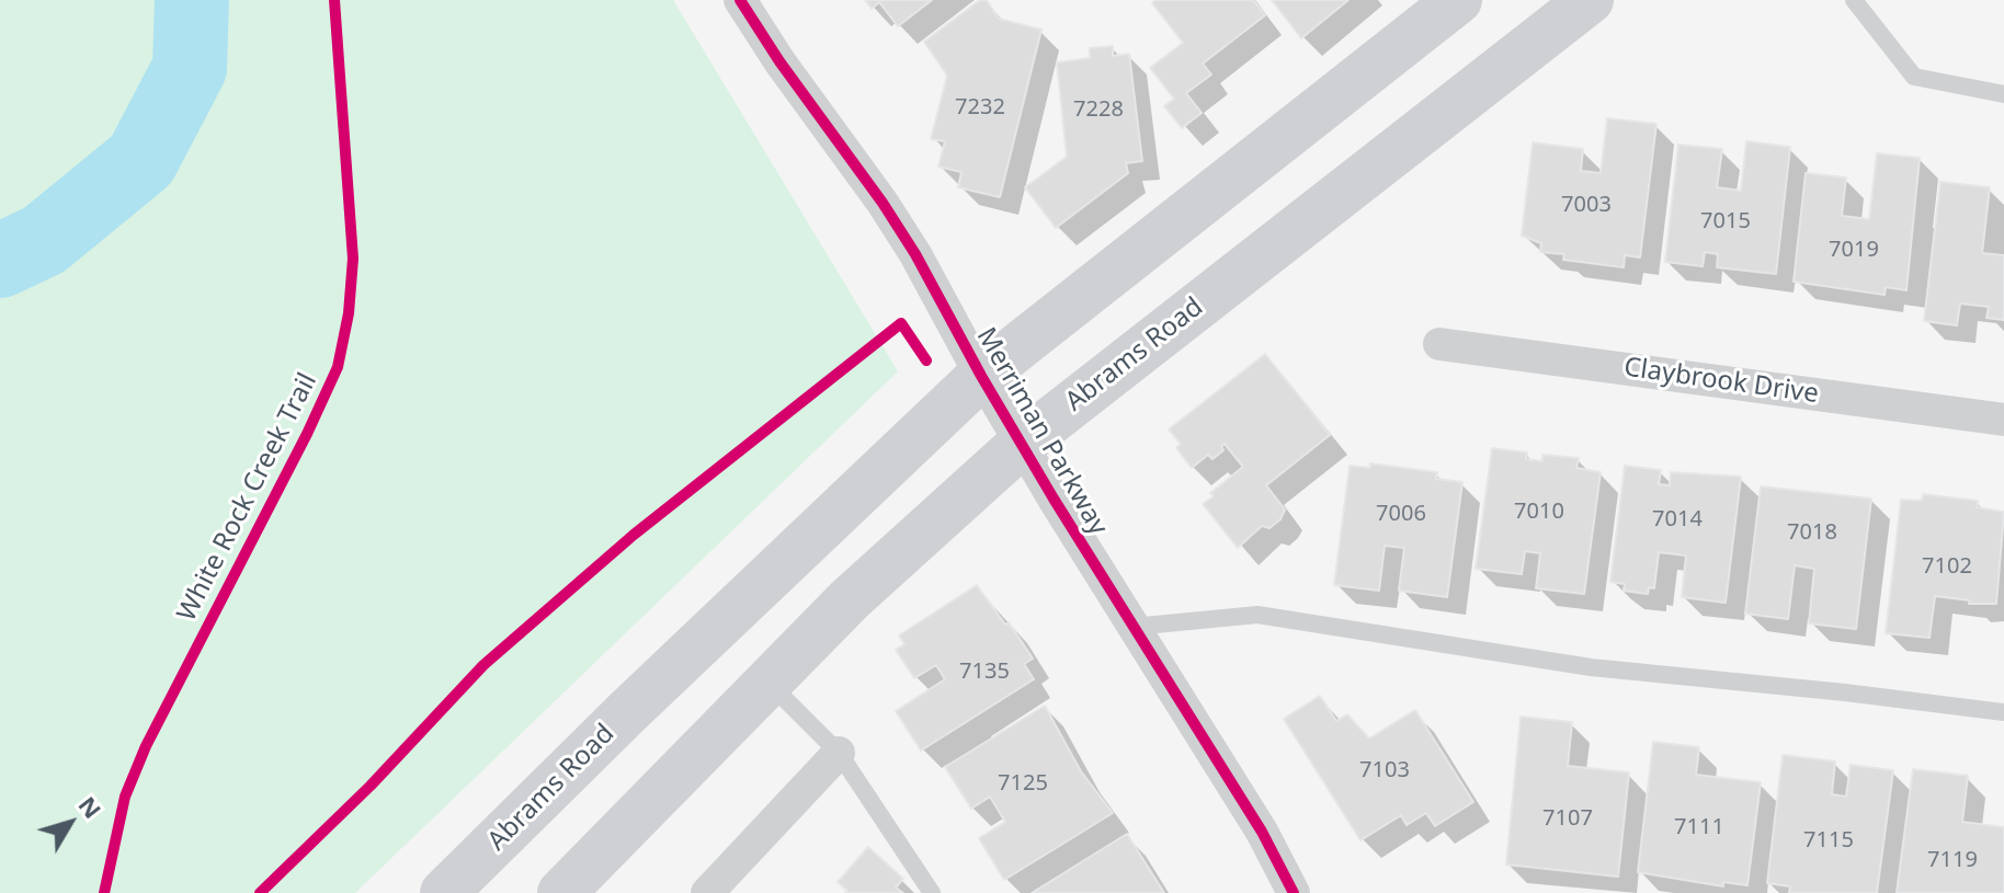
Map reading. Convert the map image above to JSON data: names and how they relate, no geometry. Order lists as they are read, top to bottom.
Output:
{
  "streets": {
    "main road": ["Abrams Road"],
    "street": ["Claybrook Drive", "Merriman Parkway"],
    "cycle path": ["White Rock Creek Trail"]
  },
  "crossings": [
    ["Abrams Road", "Merriman Parkway"]
  ],
  "house_numbers": [
    "7232",
    "7228",
    "7003",
    "7015",
    "7019",
    "7010",
    "7006",
    "7014",
    "7018",
    "7102",
    "7135",
    "7103",
    "7125",
    "7107",
    "7111",
    "7115",
    "7119"
  ],
  "north": "top right"
}
